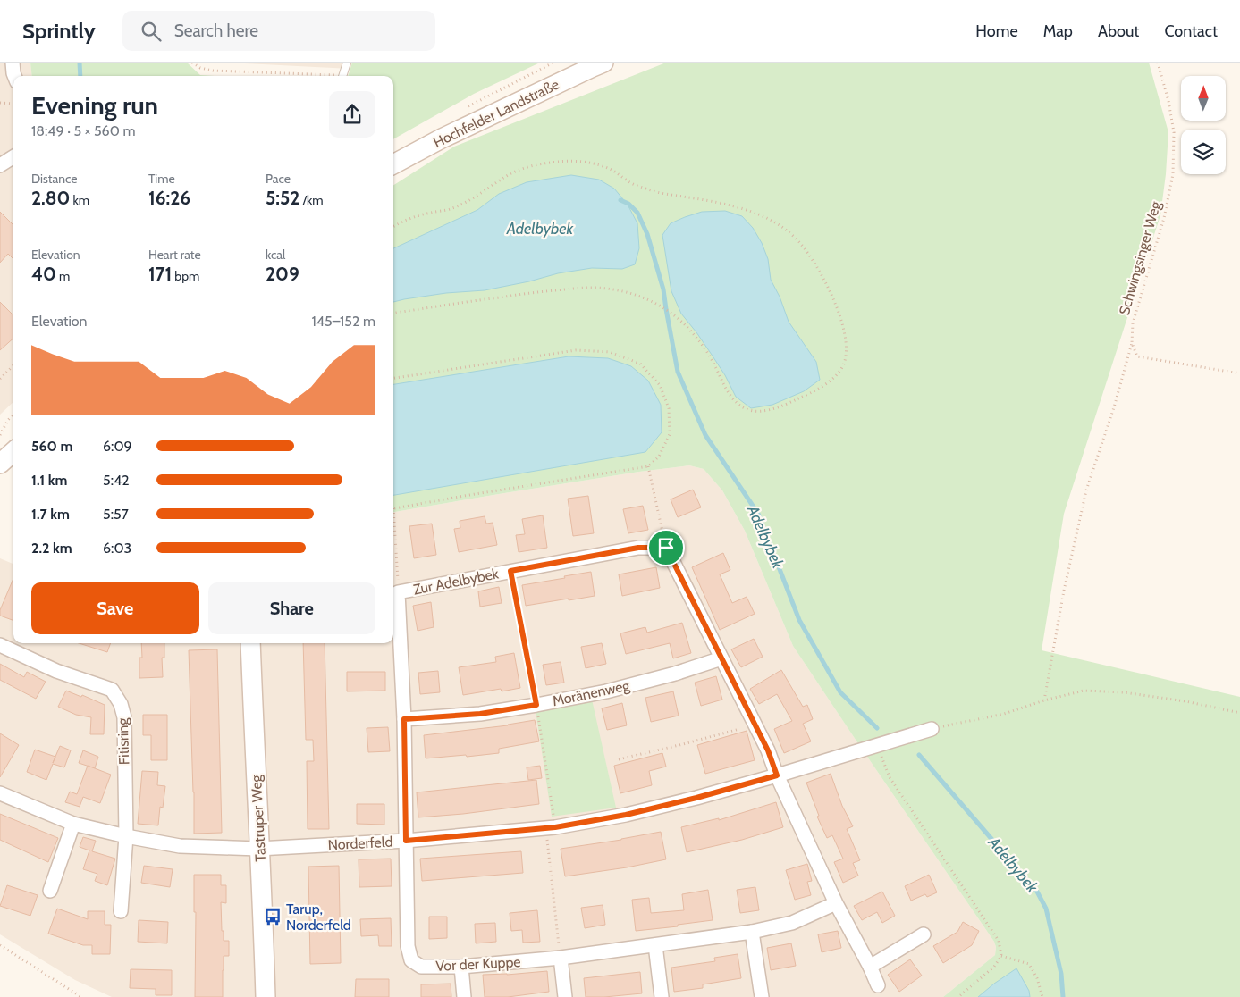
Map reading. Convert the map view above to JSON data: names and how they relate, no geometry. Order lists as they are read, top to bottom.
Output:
{
  "streets": {
    "street": [
      "Hochfelder Landstraße",
      "Zur Adelbybek",
      "Moränenweg",
      "Fitisring",
      "Tastruper Weg",
      "Norderfeld",
      "Vor der Kuppe"
    ],
    "path": ["Schwingsinger Weg"]
  },
  "crossings": [
    ["Zur Adelbybek", "Moränenweg"],
    ["Zur Adelbybek", "Norderfeld"],
    ["Zur Adelbybek", "Vor der Kuppe"],
    ["Tastruper Weg", "Norderfeld"],
    ["Norderfeld", "Vor der Kuppe"]
  ],
  "water": ["Adelbybek"],
  "places": {
    "bus stop": ["Tarup, Norderfeld"]
  },
  "north": "top",
  "page": {
    "header": "Sprintly",
    "search": "Search here",
    "nav": [
      "Home",
      "Map",
      "About",
      "Contact"
    ],
    "heading": ["Evening run", "18:49 · 5 × 560 m"],
    "stats": [
      ["Distance", "2.80 km"],
      ["Time", "16:26"],
      ["Pace", "5:52 /km"],
      ["Elevation", "40 m"],
      ["Heart rate", "171 bpm"],
      ["kcal", "209"]
    ],
    "chart": ["Elevation", "145–152 m"],
    "list": [
      {
        "name": "560 m",
        "note": "6:09"
      },
      {
        "name": "1.1 km",
        "note": "5:42"
      },
      {
        "name": "1.7 km",
        "note": "5:57"
      },
      {
        "name": "2.2 km",
        "note": "6:03"
      }
    ],
    "buttons": ["Save", "Share"]
  }
}
